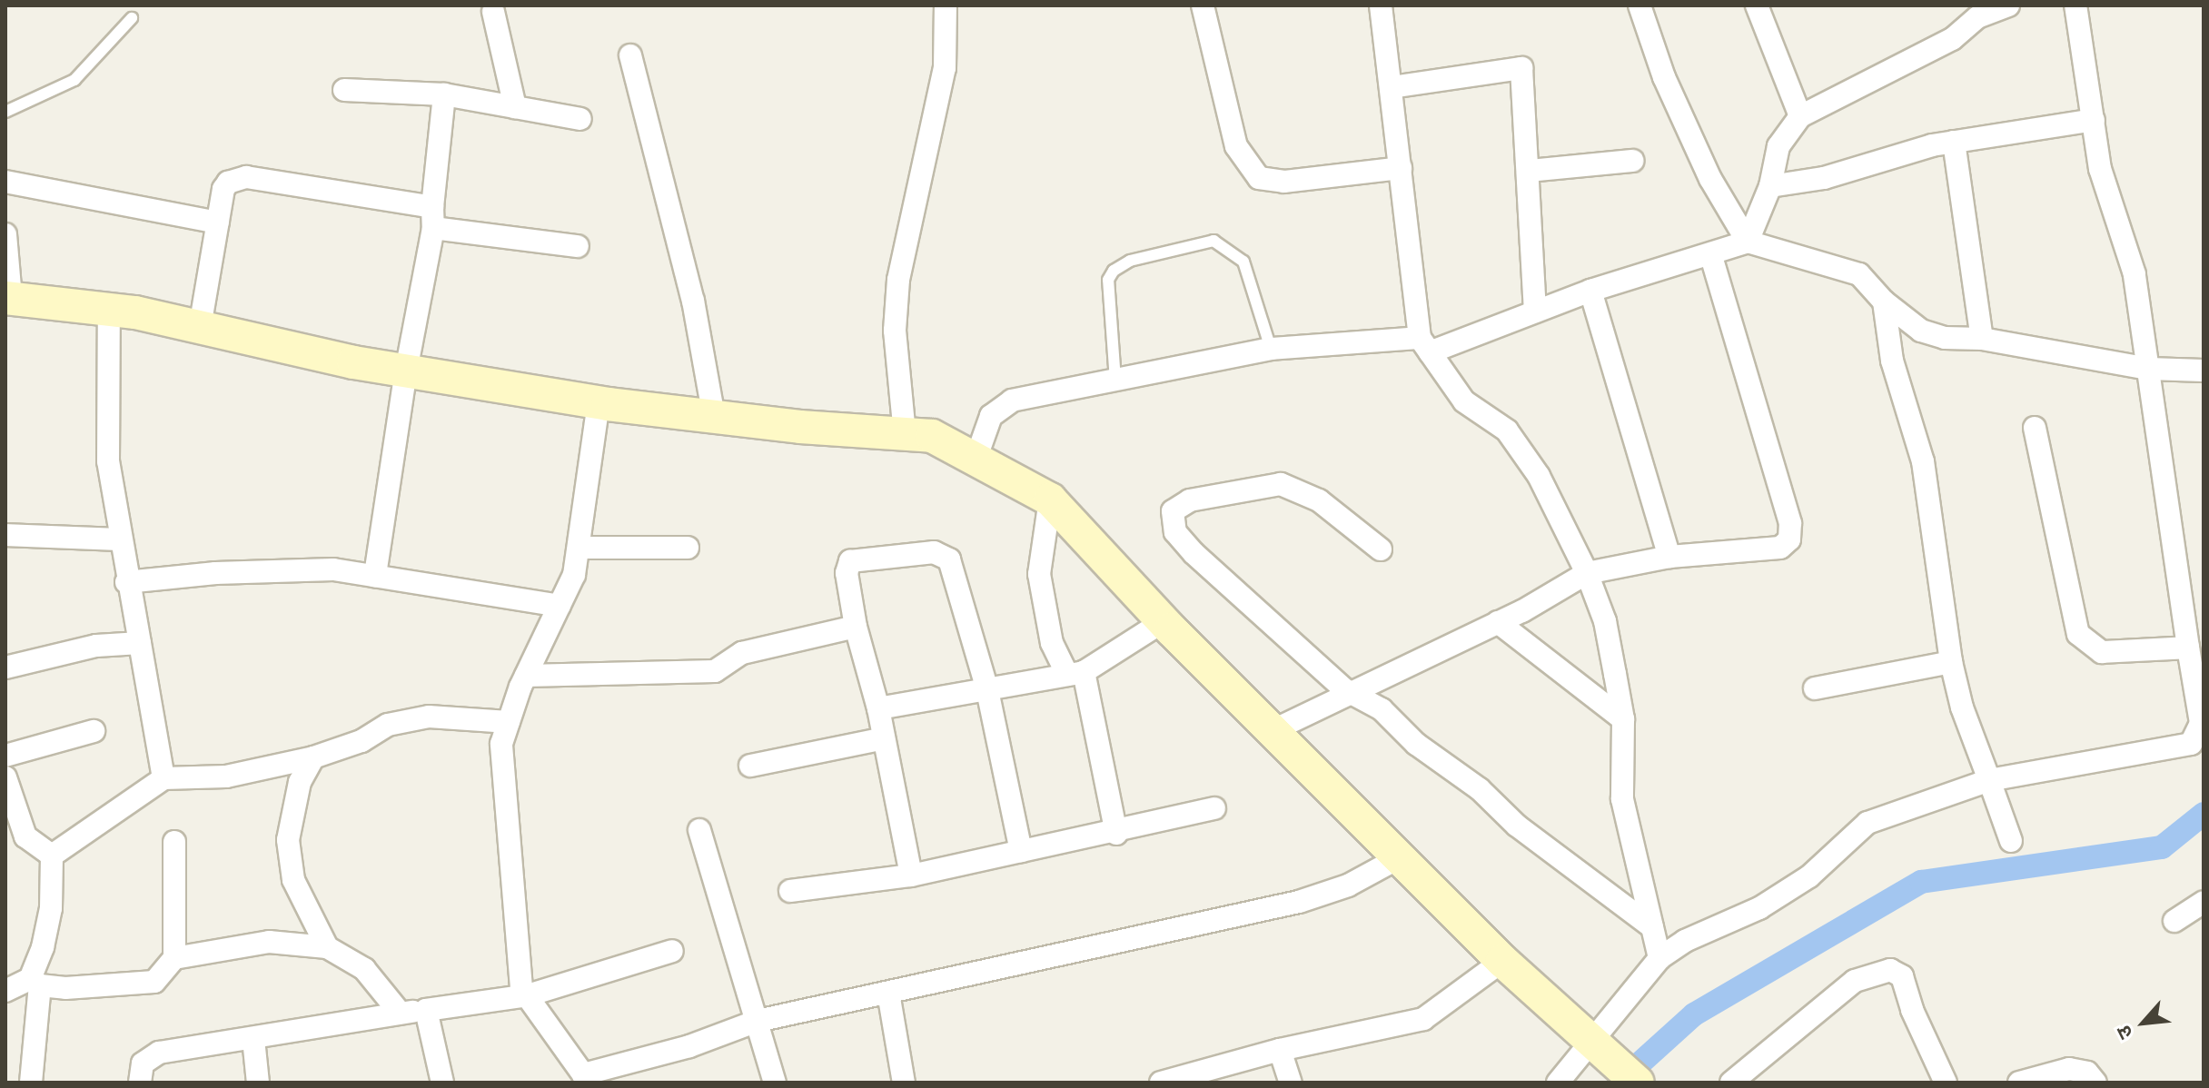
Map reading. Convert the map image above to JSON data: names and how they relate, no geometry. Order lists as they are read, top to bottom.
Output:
{
  "north": "bottom left"
}
